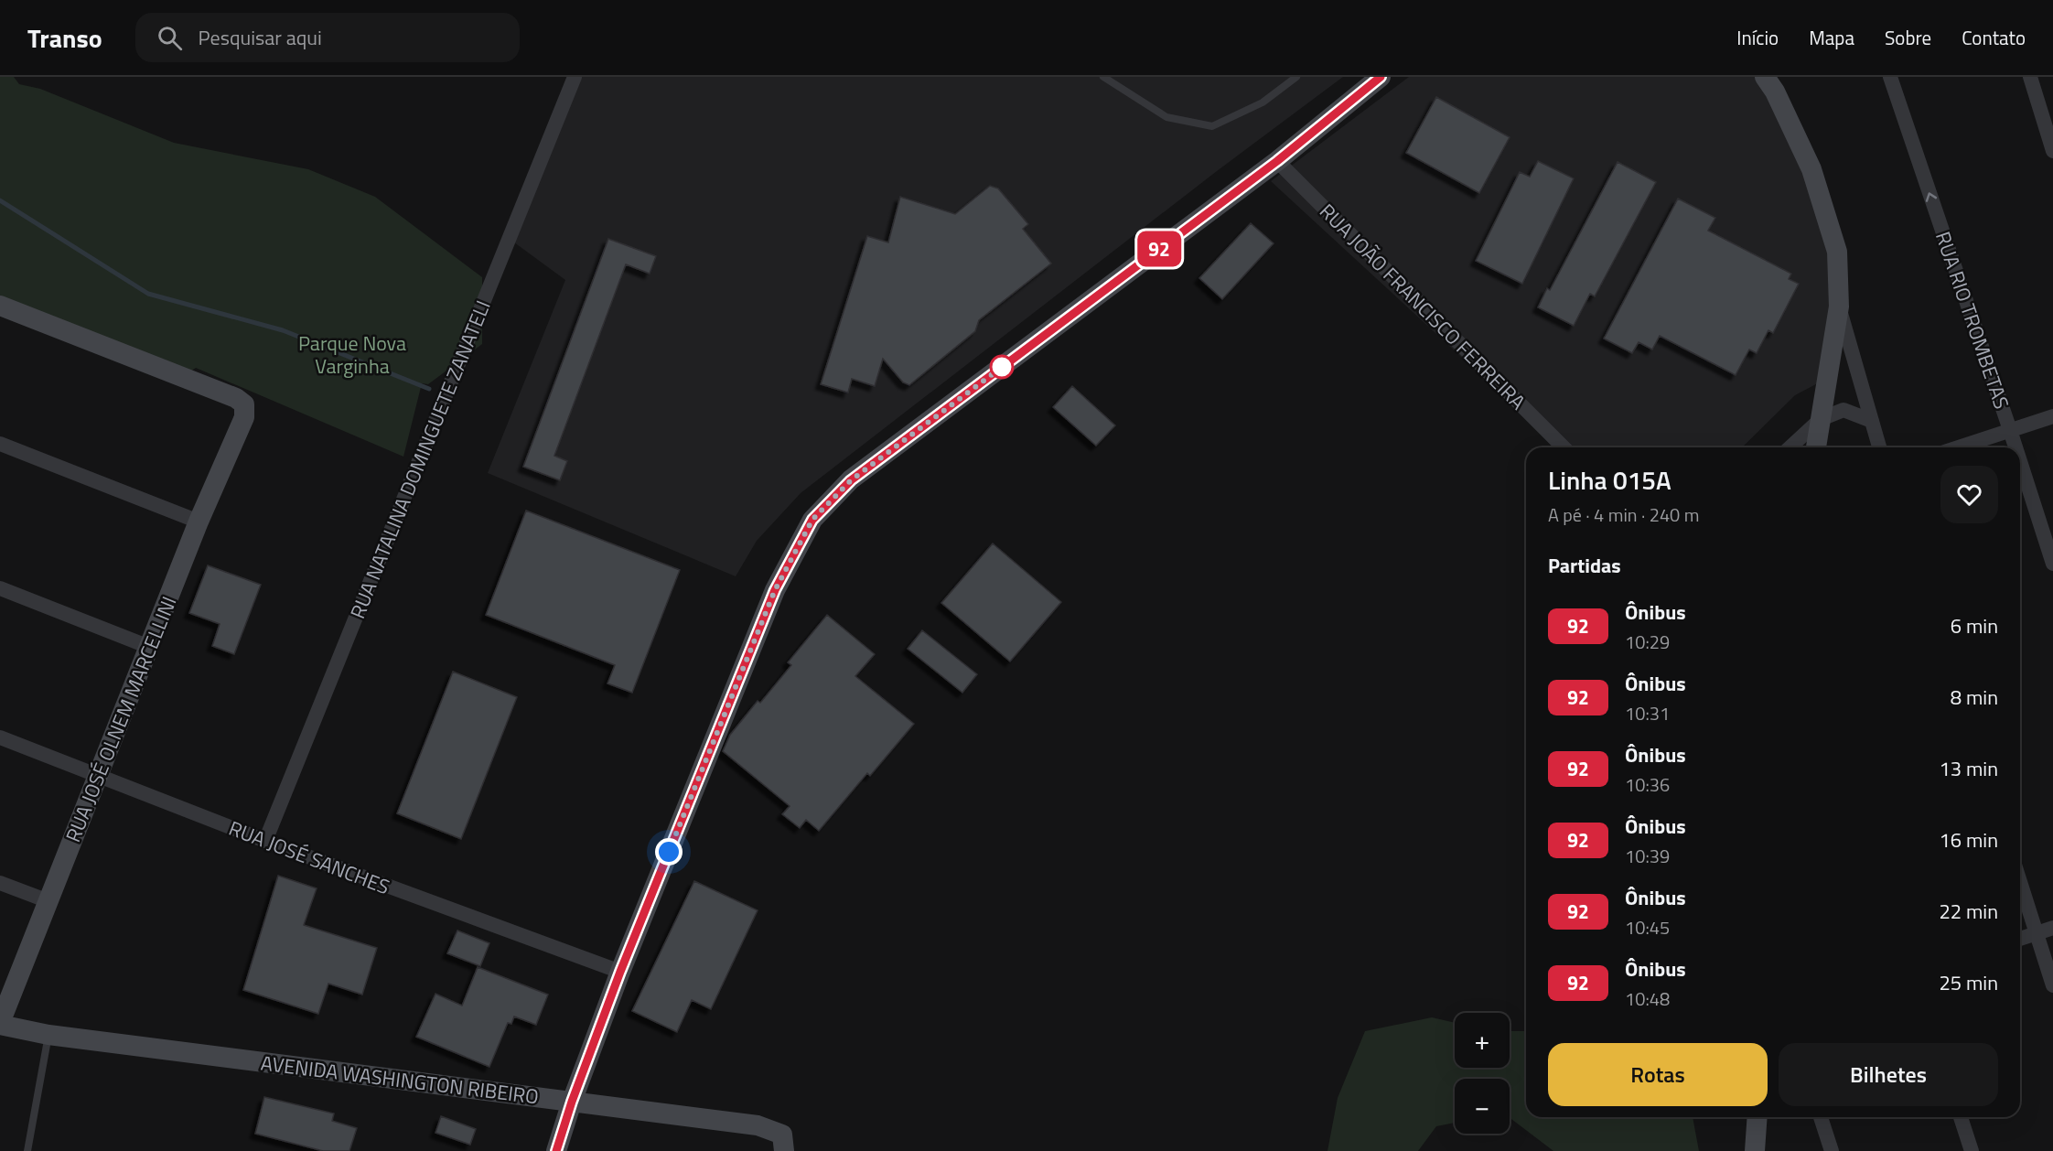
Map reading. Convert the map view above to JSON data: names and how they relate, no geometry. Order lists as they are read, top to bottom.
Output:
{
  "streets": {
    "street": [
      "RUA JOÃO FRANCISCO FERREIRA",
      "RUA RIO TROMBETAS",
      "RUA NATALINA DOMINGUETE ZANATELI",
      "RUA JOSÉ OLNEM MARCELLINI",
      "RUA JOSÉ SANCHES",
      "AVENIDA WASHINGTON RIBEIRO"
    ]
  },
  "crossings": [
    ["RUA NATALINA DOMINGUETE ZANATELI", "RUA JOSÉ SANCHES"],
    ["RUA JOSÉ OLNEM MARCELLINI", "RUA JOSÉ SANCHES"],
    ["RUA JOSÉ OLNEM MARCELLINI", "AVENIDA WASHINGTON RIBEIRO"]
  ],
  "parks": ["Parque Nova Varginha"],
  "lines": ["bus line 92"],
  "page": {
    "header": "Transo",
    "search": "Pesquisar aqui",
    "nav": [
      "Início",
      "Mapa",
      "Sobre",
      "Contato"
    ],
    "on_map": "92",
    "heading": [
      ["Linha 015A", "A pé · 4 min · 240 m"],
      "Partidas"
    ],
    "list": [
      {
        "mark": "92",
        "name": "Ônibus",
        "note": "10:29",
        "value": "6 min"
      },
      {
        "mark": "92",
        "name": "Ônibus",
        "note": "10:31",
        "value": "8 min"
      },
      {
        "mark": "92",
        "name": "Ônibus",
        "note": "10:36",
        "value": "13 min"
      },
      {
        "mark": "92",
        "name": "Ônibus",
        "note": "10:39",
        "value": "16 min"
      },
      {
        "mark": "92",
        "name": "Ônibus",
        "note": "10:45",
        "value": "22 min"
      },
      {
        "mark": "92",
        "name": "Ônibus",
        "note": "10:48",
        "value": "25 min"
      }
    ],
    "map_buttons": ["+", "−"],
    "buttons": ["Rotas", "Bilhetes"]
  }
}
